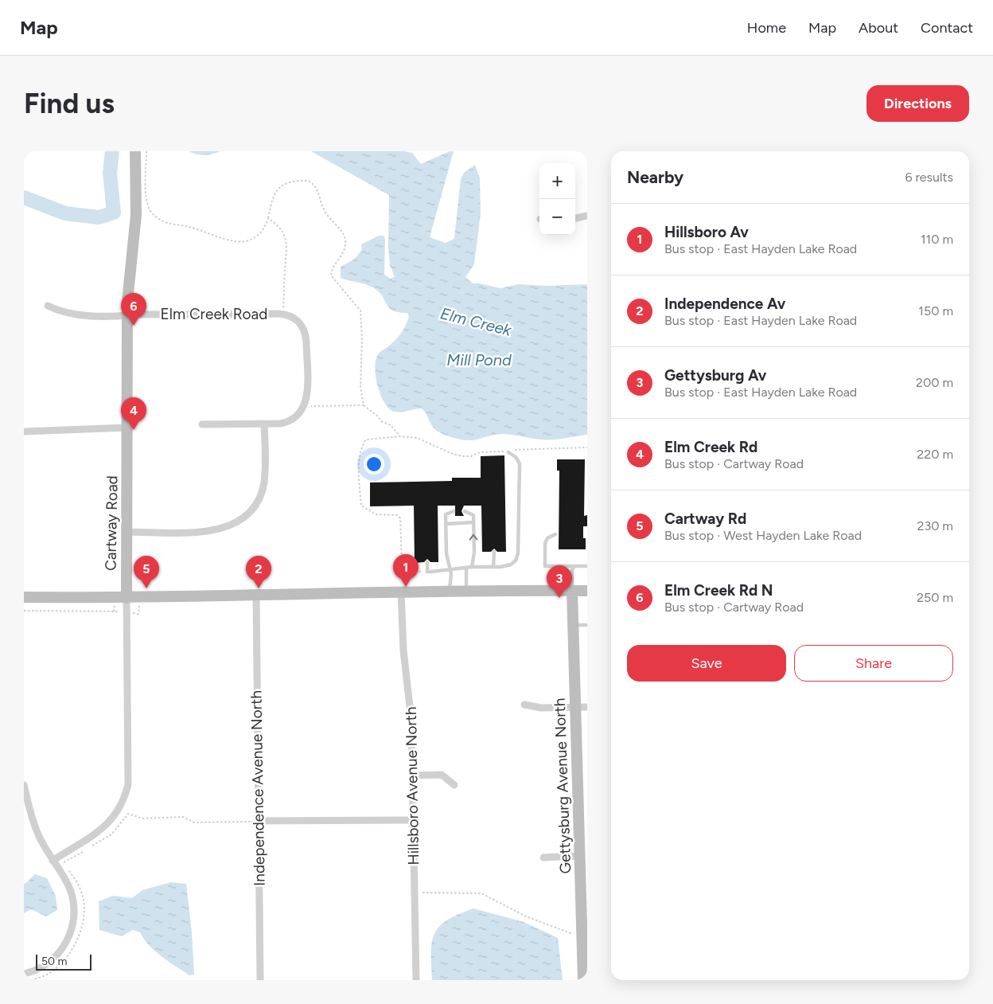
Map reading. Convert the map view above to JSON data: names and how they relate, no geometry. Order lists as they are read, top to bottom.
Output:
{
  "streets": {
    "street": [
      "Elm Creek Road",
      "Cartway Road",
      "Hillsboro Avenue North",
      "Gettysburg Avenue North",
      "Independence Avenue North"
    ]
  },
  "crossings": [
    ["Elm Creek Road", "Cartway Road"]
  ],
  "water": ["Elm Creek", "Mill Pond"],
  "scale_bar": "50 m",
  "page": {
    "header": "Map",
    "nav": [
      "Home",
      "Map",
      "About",
      "Contact"
    ],
    "buttons": [
      "Directions",
      ["Save", "Share"]
    ],
    "title": "Find us",
    "heading": ["Nearby", "6 results"],
    "map_buttons": ["+", "−"],
    "list": [
      {
        "mark": "1",
        "name": "Hillsboro Av",
        "note": "Bus stop · East Hayden Lake Road",
        "value": "110 m"
      },
      {
        "mark": "2",
        "name": "Independence Av",
        "note": "Bus stop · East Hayden Lake Road",
        "value": "150 m"
      },
      {
        "mark": "3",
        "name": "Gettysburg Av",
        "note": "Bus stop · East Hayden Lake Road",
        "value": "200 m"
      },
      {
        "mark": "4",
        "name": "Elm Creek Rd",
        "note": "Bus stop · Cartway Road",
        "value": "220 m"
      },
      {
        "mark": "5",
        "name": "Cartway Rd",
        "note": "Bus stop · West Hayden Lake Road",
        "value": "230 m"
      },
      {
        "mark": "6",
        "name": "Elm Creek Rd N",
        "note": "Bus stop · Cartway Road",
        "value": "250 m"
      }
    ],
    "pins": [
      "6",
      "4",
      "1",
      "2",
      "5",
      "3"
    ],
    "scale": "50 m"
  }
}
